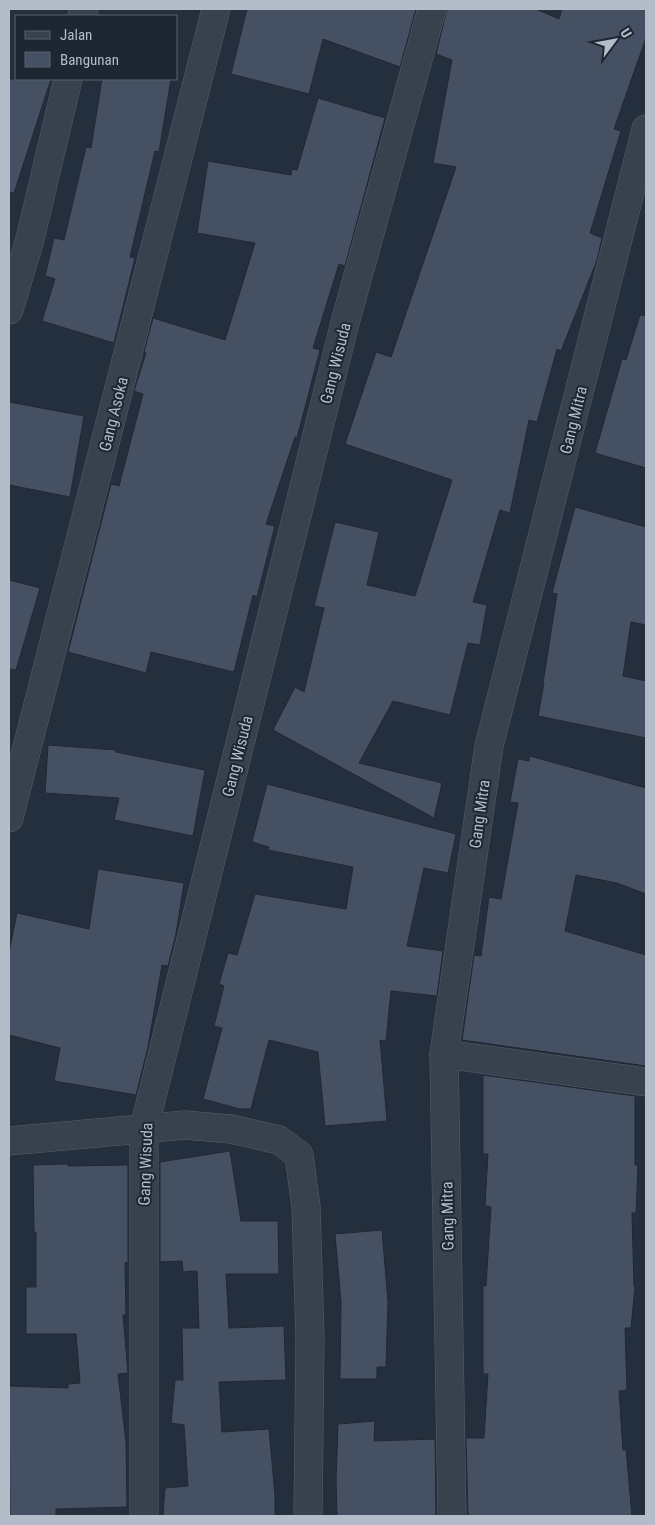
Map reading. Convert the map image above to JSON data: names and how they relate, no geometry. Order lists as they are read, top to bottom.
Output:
{
  "streets": {
    "street": ["Gang Wisuda", "Gang Asoka", "Gang Mitra"]
  },
  "legend": ["Jalan", "Bangunan"],
  "north": "top right"
}
